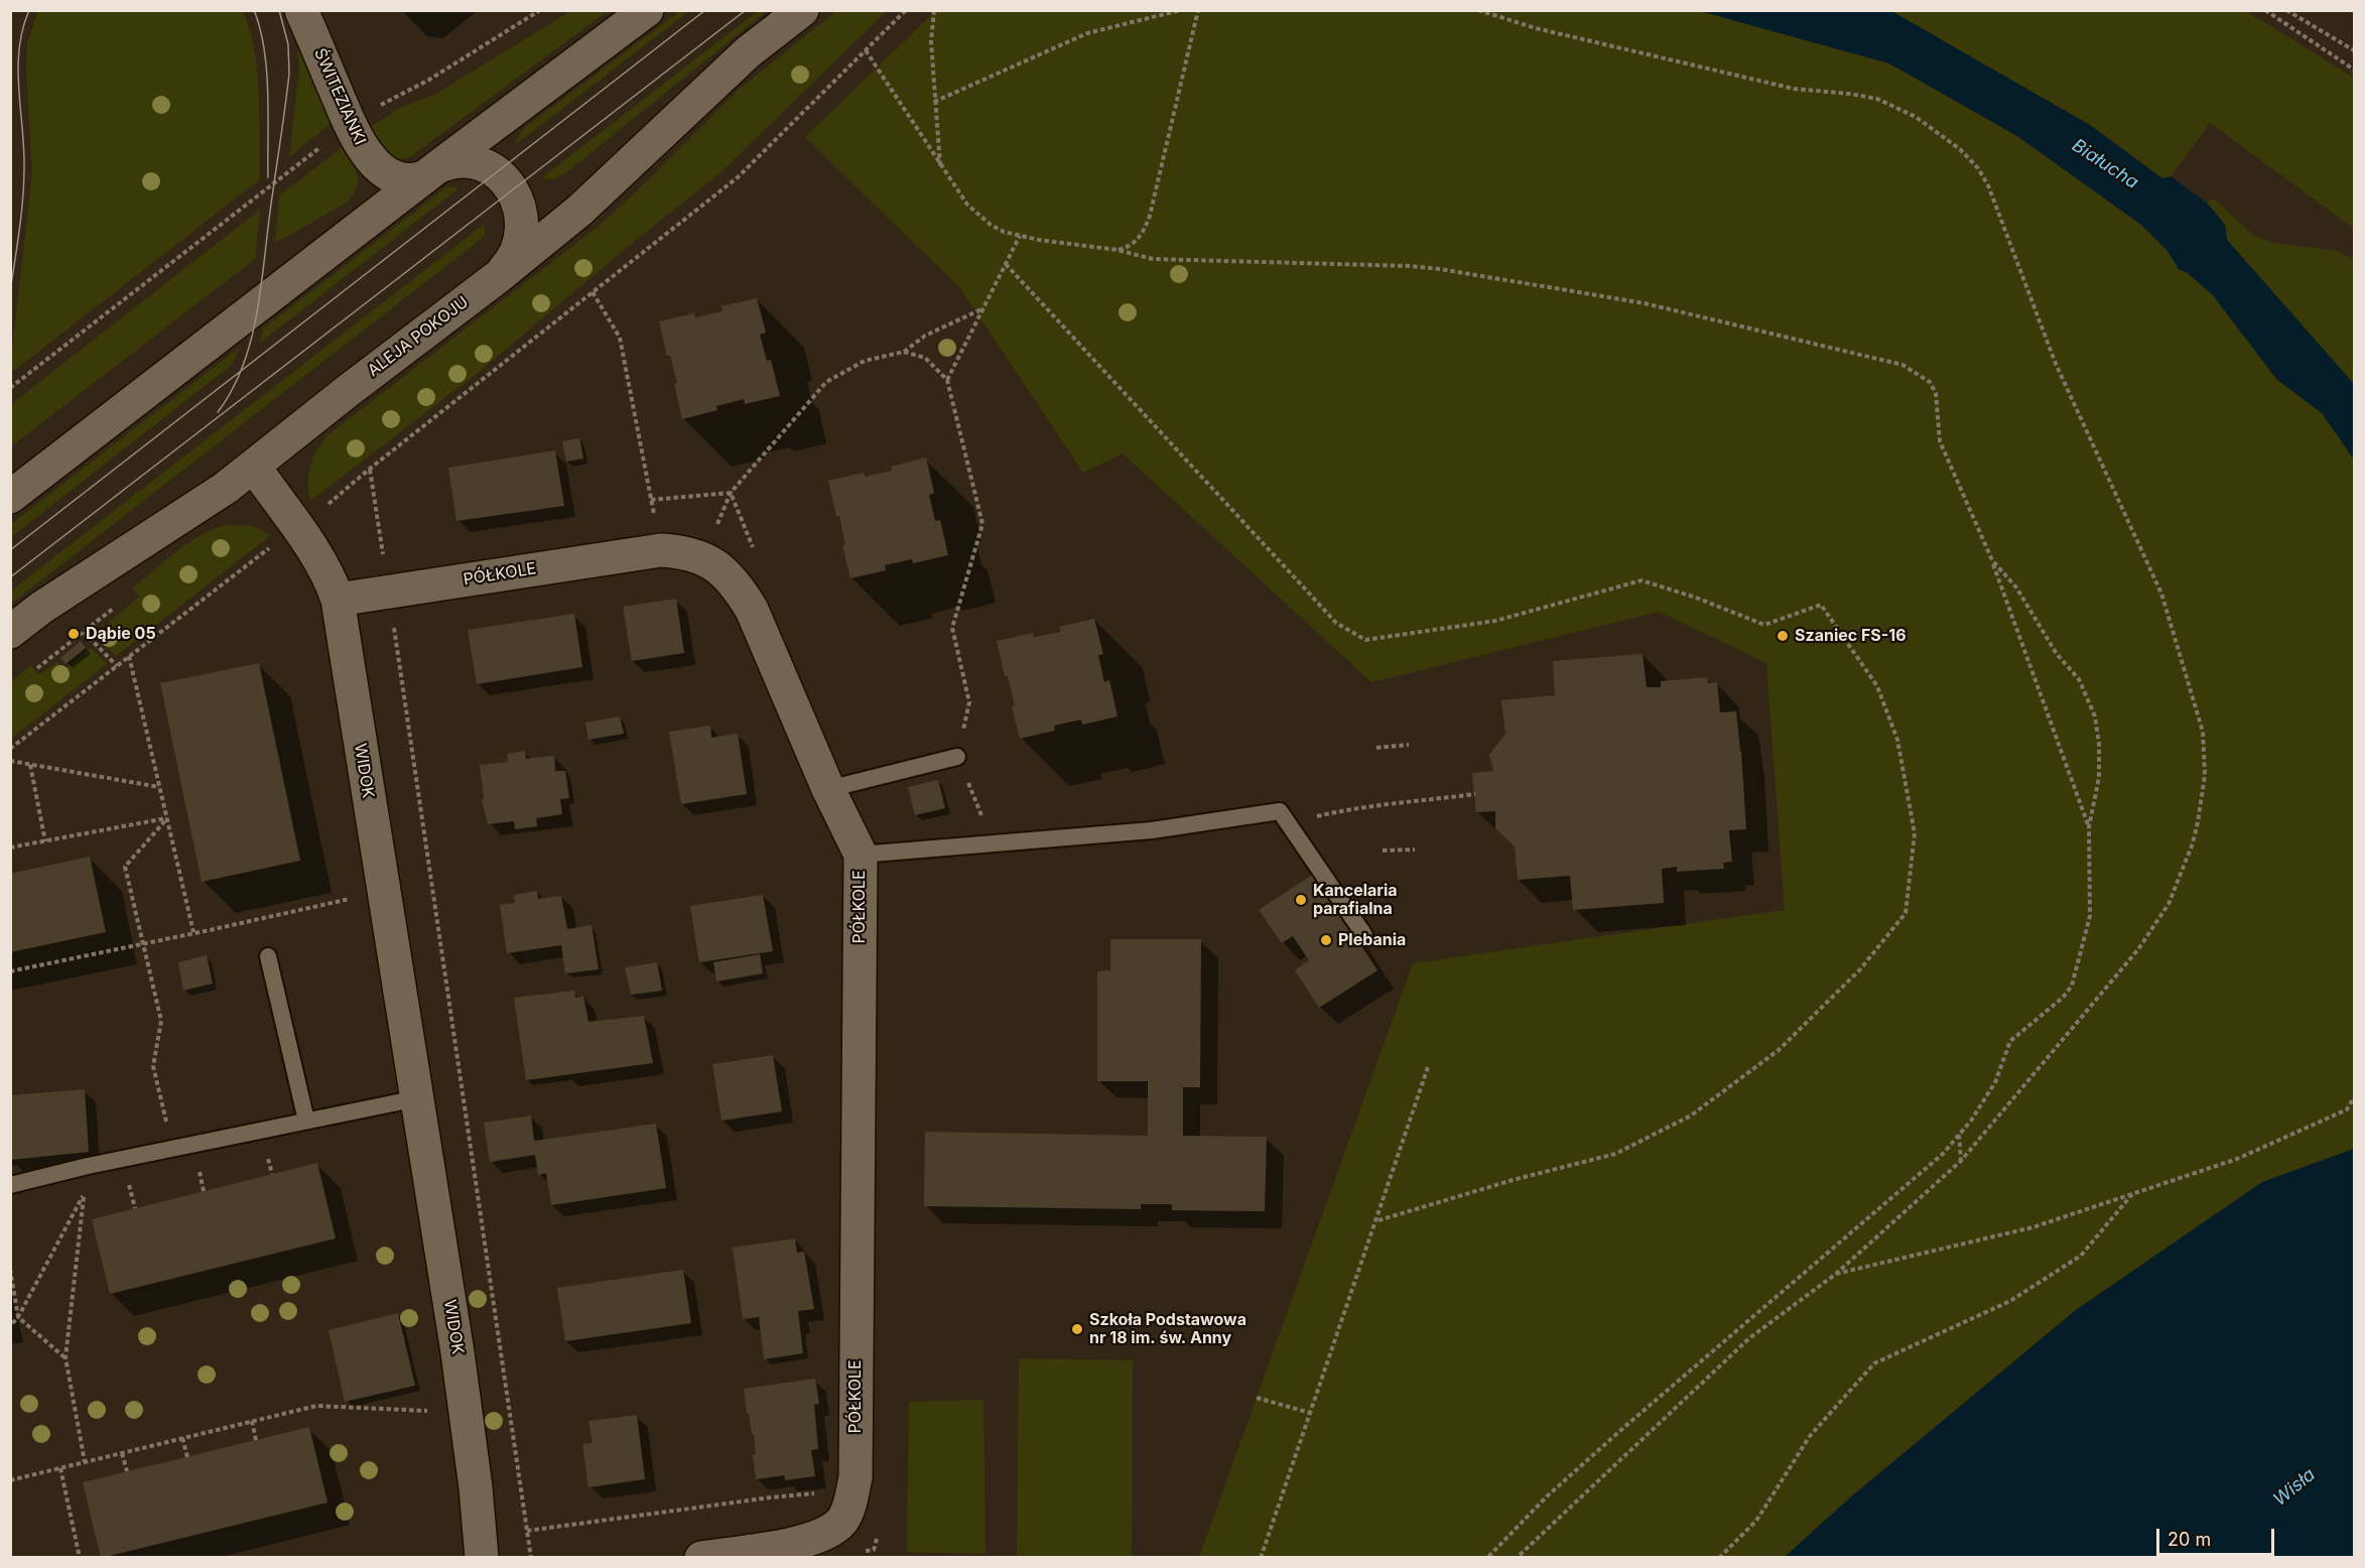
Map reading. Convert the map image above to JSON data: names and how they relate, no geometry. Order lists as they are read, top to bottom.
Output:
{
  "streets": {
    "street": [
      "ŚWITEZIANKI",
      "ALEJA POKOJU",
      "PÓŁKOLE",
      "WIDOK"
    ]
  },
  "crossings": [
    ["ŚWITEZIANKI", "ALEJA POKOJU"],
    ["ALEJA POKOJU", "WIDOK"],
    ["PÓŁKOLE", "WIDOK"]
  ],
  "water": ["Białucha", "Wisła"],
  "places": [
    "Dąbie 05",
    "Szaniec FS-16",
    "Kancelaria parafialna",
    "Plebania",
    "Szkoła Podstawowa nr 18 im. św. Anny"
  ],
  "scale_bar": "20 m"
}
